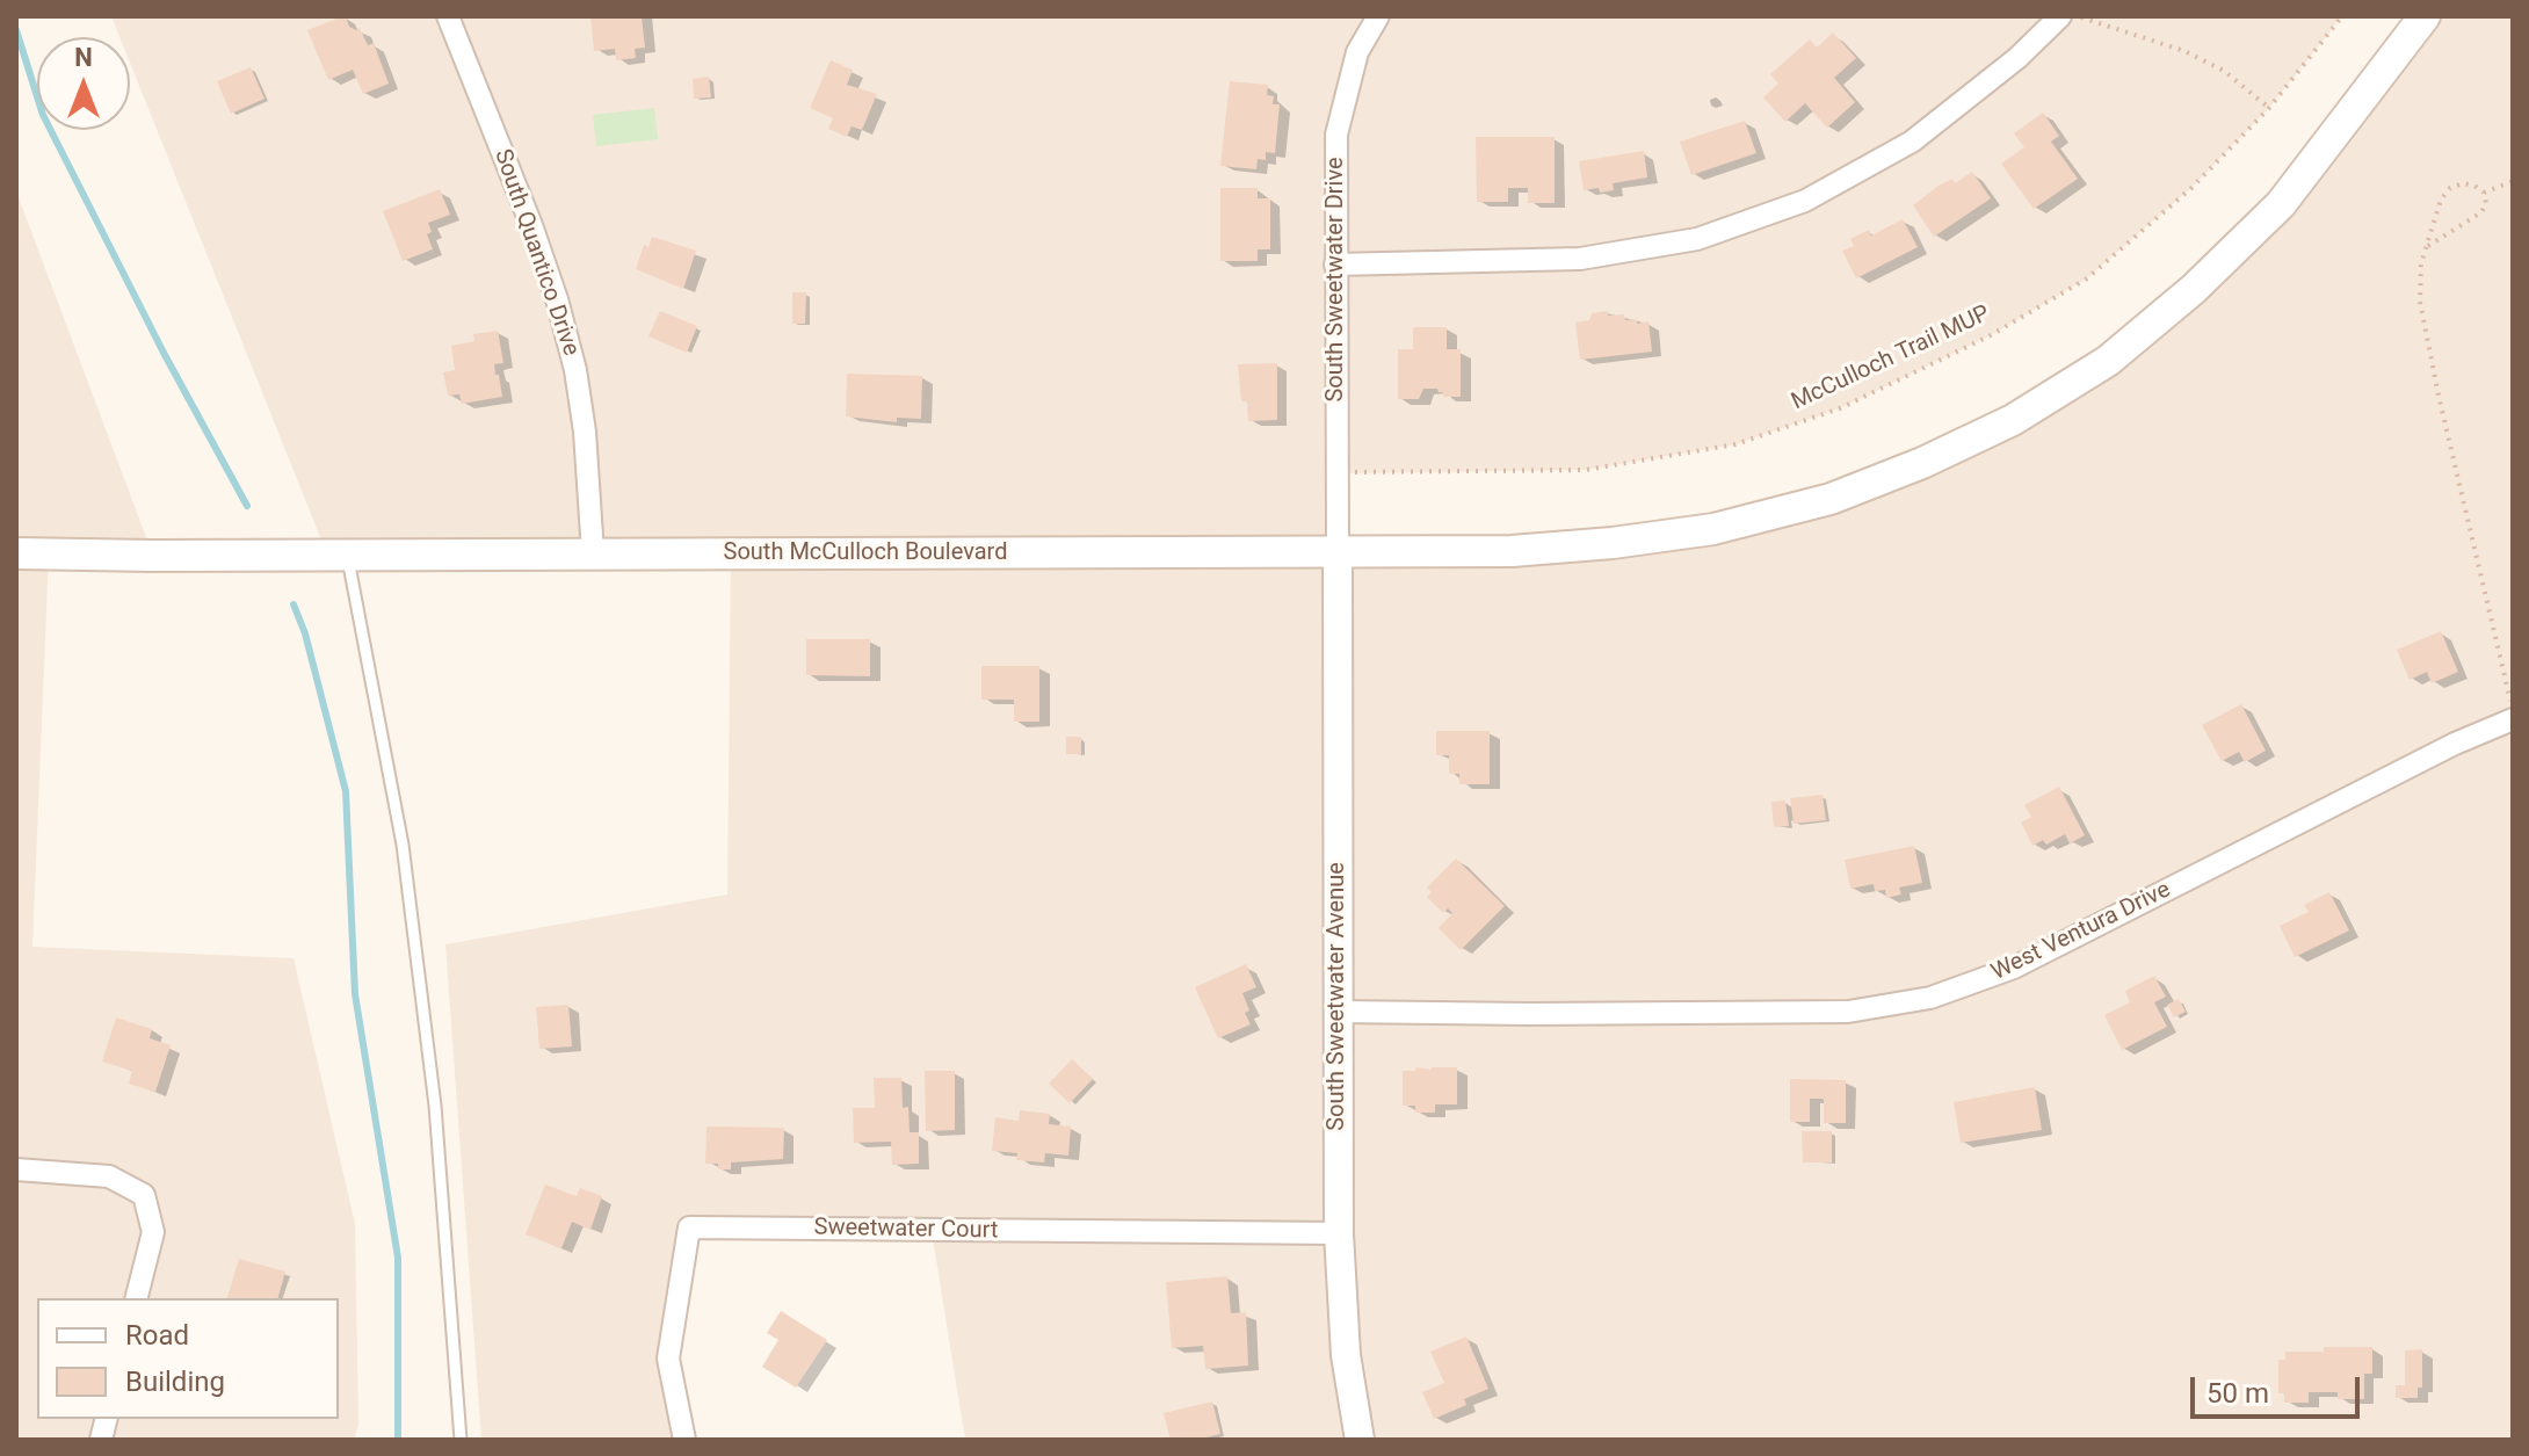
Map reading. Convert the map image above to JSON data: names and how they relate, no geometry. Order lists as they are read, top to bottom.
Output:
{
  "streets": {
    "main road": ["South McCulloch Boulevard"],
    "street": [
      "South Quantico Drive",
      "South Sweetwater Drive",
      "West Ventura Drive",
      "South Sweetwater Avenue",
      "Sweetwater Court"
    ],
    "path": ["McCulloch Trail MUP"]
  },
  "crossings": [
    ["South Quantico Drive", "South McCulloch Boulevard"],
    ["South Sweetwater Drive", "McCulloch Trail MUP"],
    ["South Sweetwater Drive", "South McCulloch Boulevard"],
    ["South Sweetwater Drive", "South Sweetwater Avenue"],
    ["South McCulloch Boulevard", "South Sweetwater Avenue"],
    ["West Ventura Drive", "South Sweetwater Avenue"],
    ["South Sweetwater Avenue", "Sweetwater Court"]
  ],
  "legend": ["Road", "Building"],
  "scale_bar": "50 m",
  "north": "top"
}
